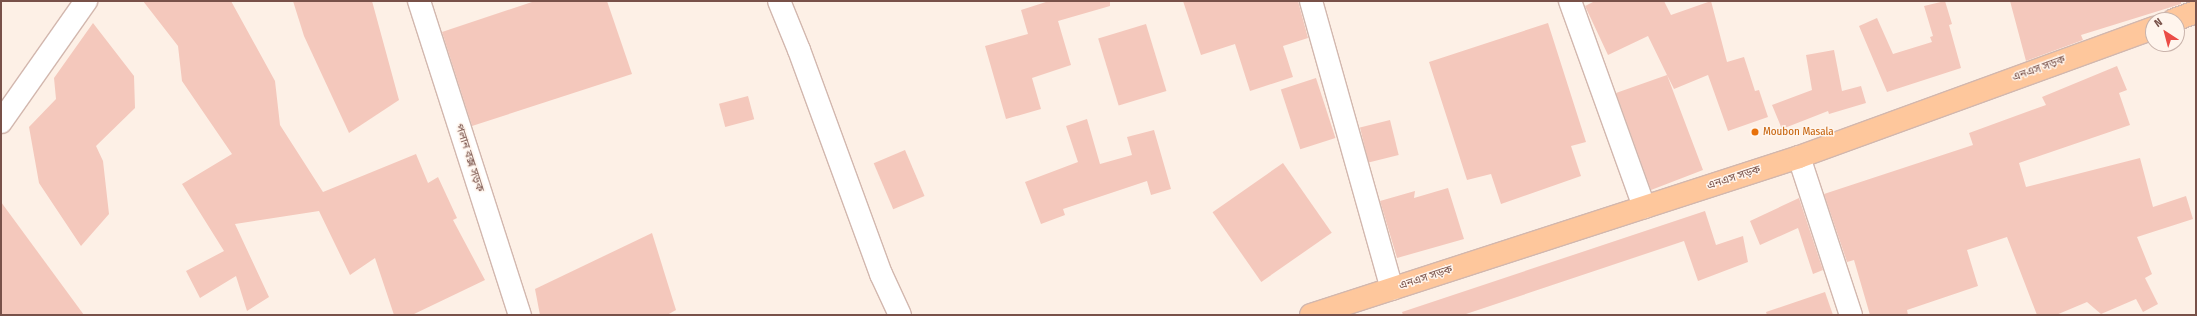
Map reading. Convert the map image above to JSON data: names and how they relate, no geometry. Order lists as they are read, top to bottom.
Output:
{
  "streets": {
    "main road": ["এনএস সড়ক"],
    "street": ["পলান বক্স সড়ক"]
  },
  "places": ["Moubon Masala"],
  "north": "top left"
}
